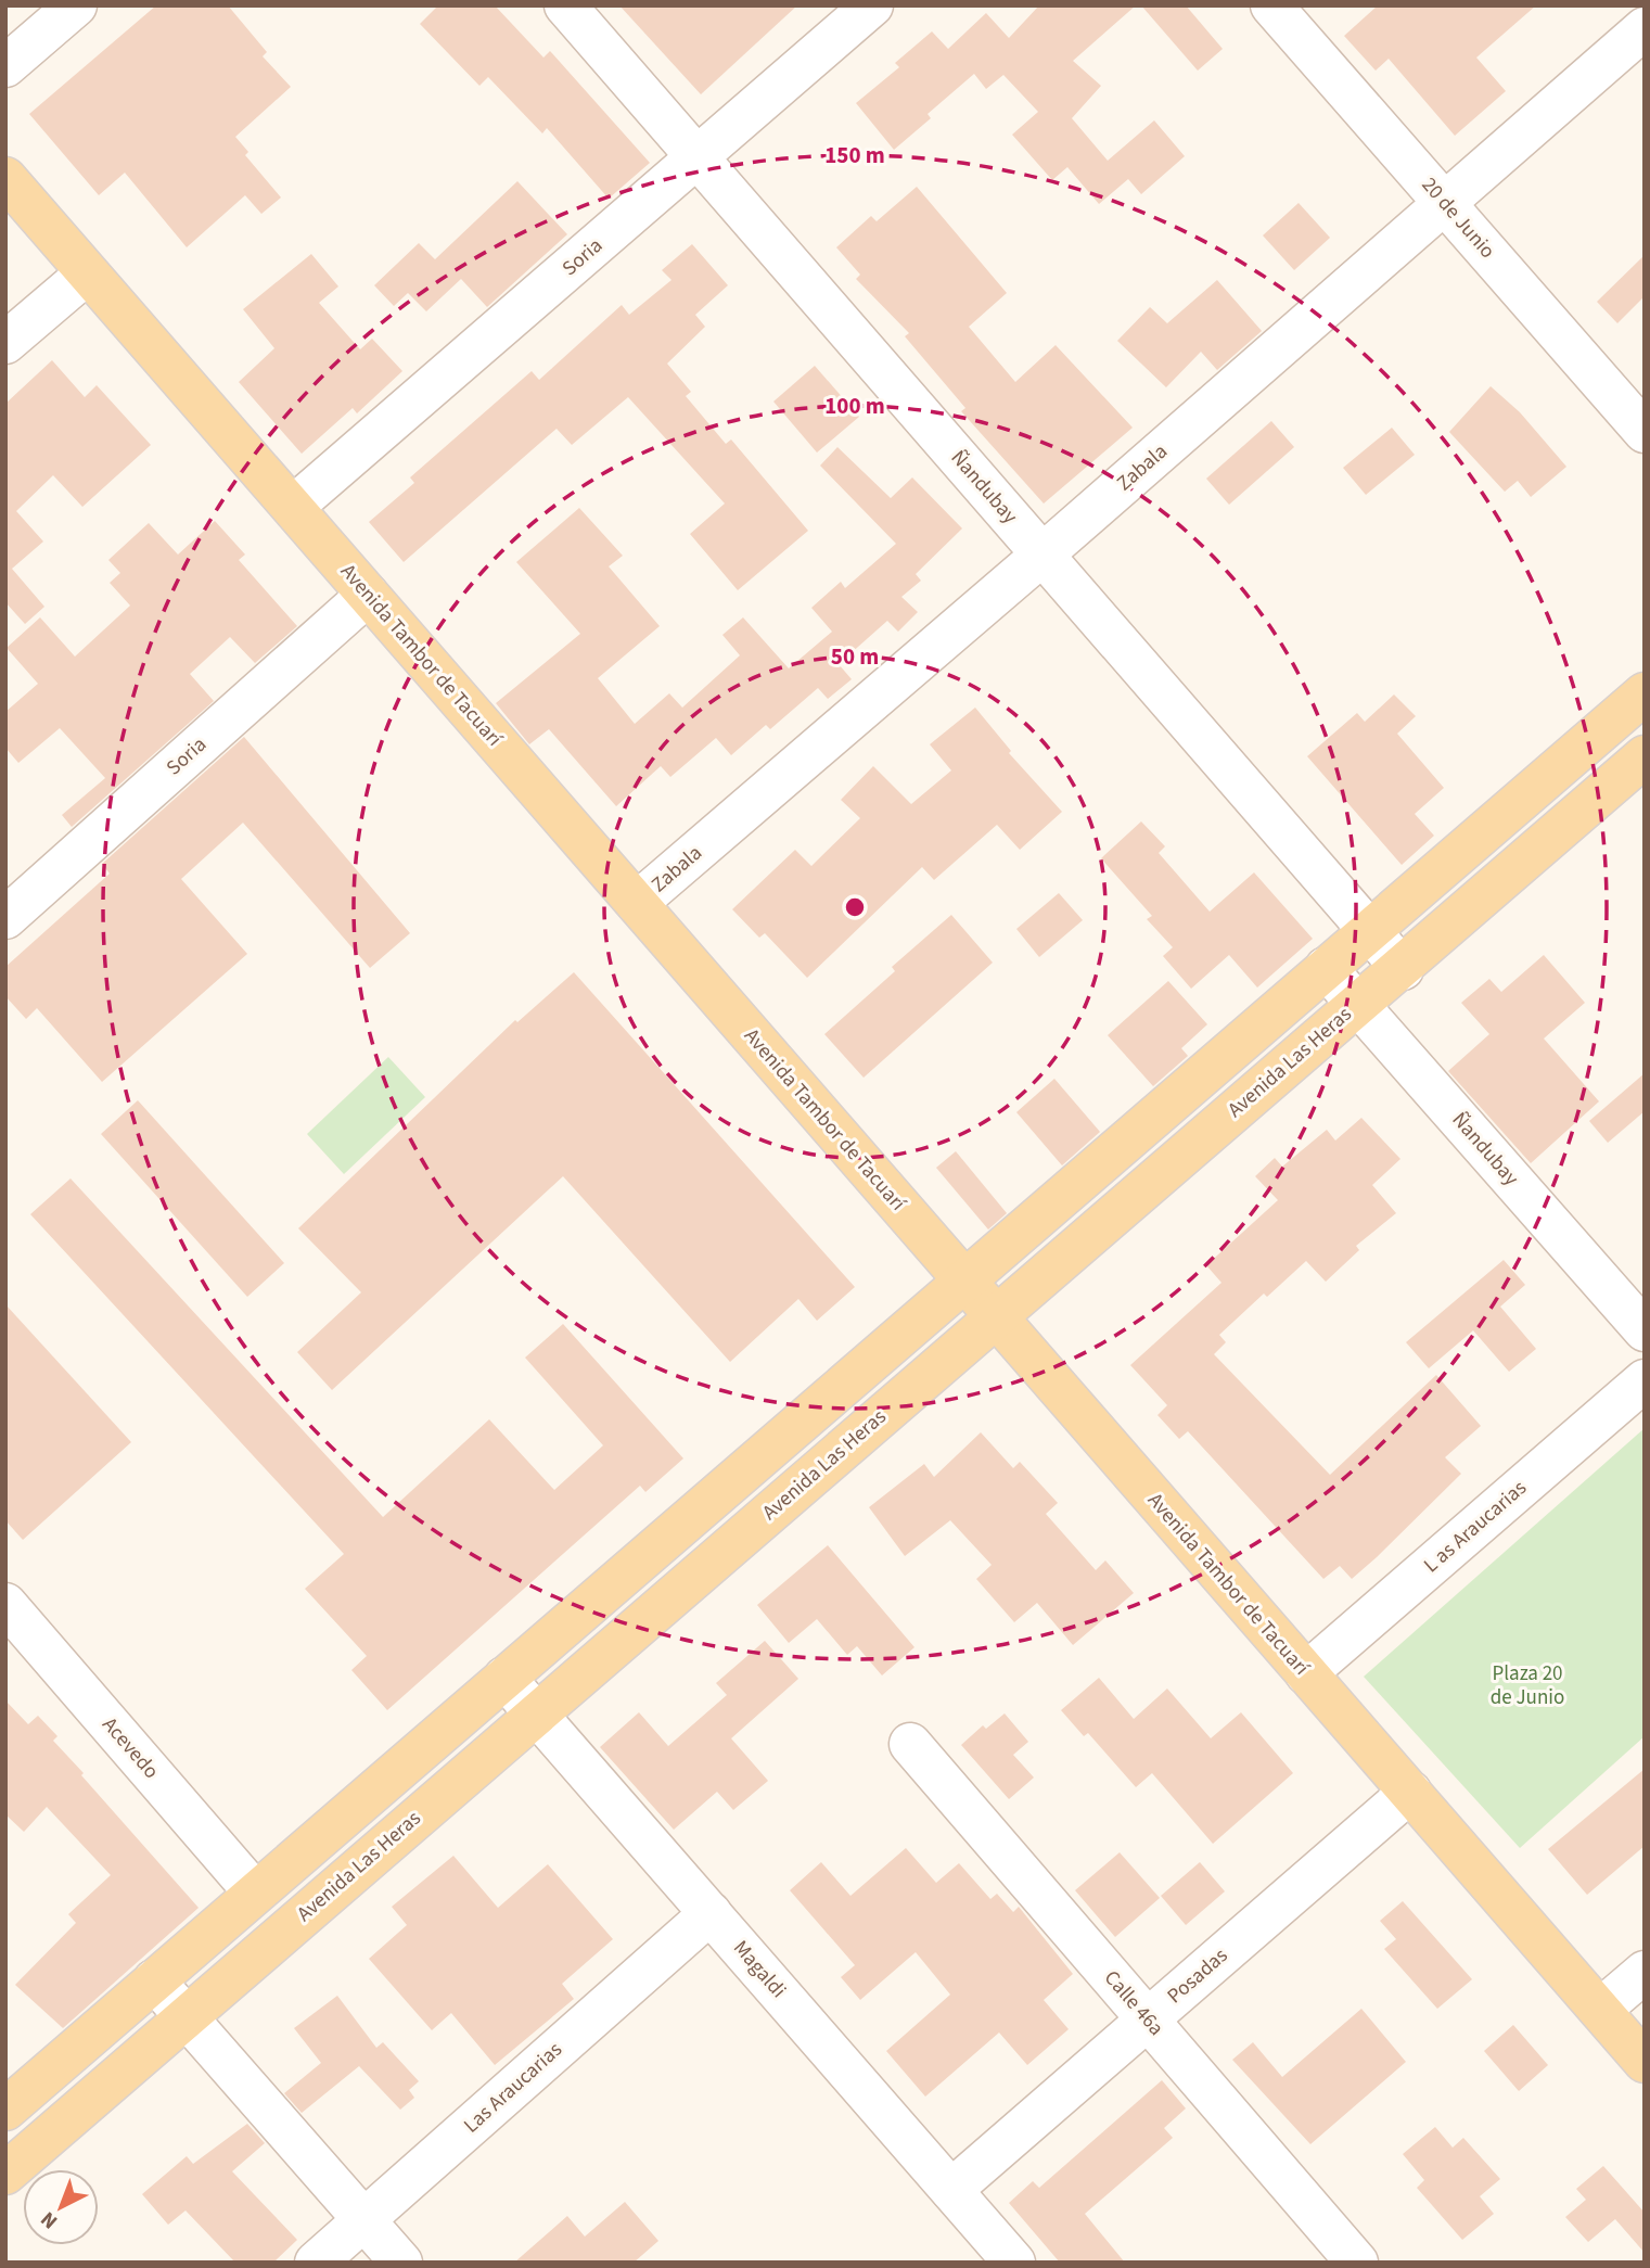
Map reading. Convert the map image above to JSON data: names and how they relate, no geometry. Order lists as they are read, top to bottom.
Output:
{
  "streets": {
    "main road": ["Avenida Tambor de Tacuarí", "Avenida Las Heras"],
    "street": [
      "20 de Junio",
      "Soria",
      "Zabala",
      "Ñandubay",
      "L as Araucarias",
      "Acevedo",
      "Magaldi",
      "Posadas",
      "Calle 46a",
      "Las Araucarias"
    ]
  },
  "crossings": [
    ["20 de Junio", "Zabala"],
    ["Soria", "Ñandubay"],
    ["Soria", "Avenida Tambor de Tacuarí"],
    ["Zabala", "Ñandubay"],
    ["Zabala", "Avenida Tambor de Tacuarí"],
    ["Ñandubay", "Avenida Las Heras"],
    ["Avenida Tambor de Tacuarí", "Avenida Las Heras"],
    ["Avenida Tambor de Tacuarí", "L as Araucarias"],
    ["Avenida Tambor de Tacuarí", "Posadas"],
    ["Avenida Las Heras", "Magaldi"],
    ["Magaldi", "Posadas"],
    ["Magaldi", "Las Araucarias"],
    ["Posadas", "Calle 46a"]
  ],
  "parks": ["Plaza 20 de Junio"],
  "north": "bottom left",
  "rings": ["150 m", "100 m", "50 m"]
}
